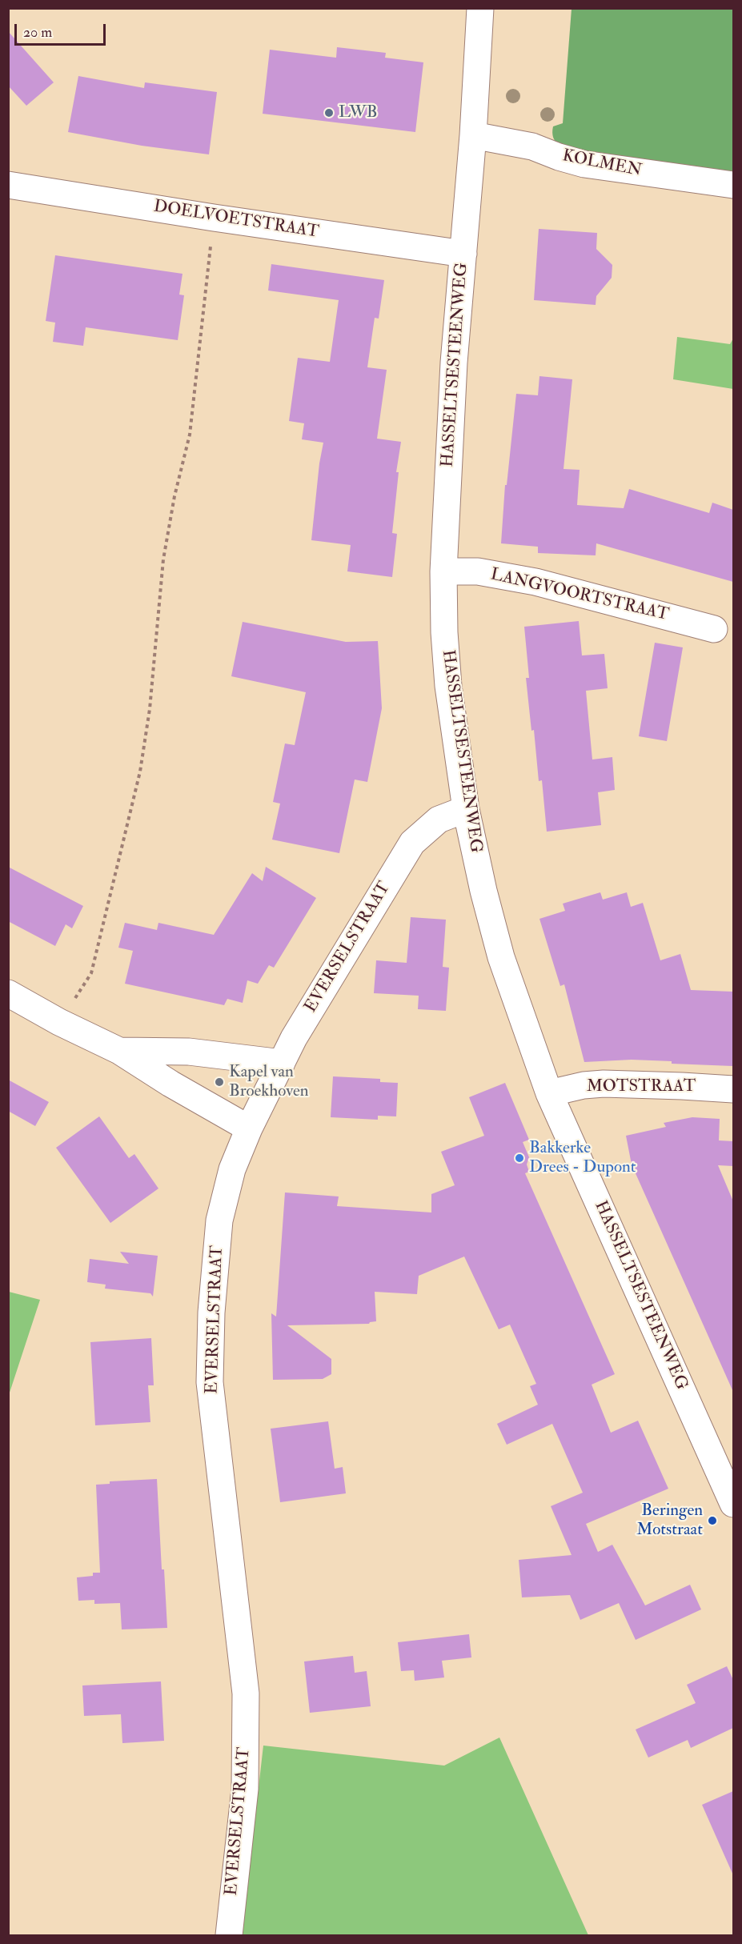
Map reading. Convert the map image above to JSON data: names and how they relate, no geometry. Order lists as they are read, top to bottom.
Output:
{
  "streets": {
    "street": [
      "KOLMEN",
      "DOELVOETSTRAAT",
      "HASSELTSESTEENWEG",
      "LANGVOORTSTRAAT",
      "EVERSELSTRAAT",
      "MOTSTRAAT"
    ]
  },
  "crossings": [
    ["KOLMEN", "HASSELTSESTEENWEG"],
    ["DOELVOETSTRAAT", "HASSELTSESTEENWEG"],
    ["HASSELTSESTEENWEG", "LANGVOORTSTRAAT"],
    ["HASSELTSESTEENWEG", "EVERSELSTRAAT"],
    ["HASSELTSESTEENWEG", "MOTSTRAAT"]
  ],
  "places": [
    "LWB",
    "Kapel van Broekhoven",
    "Bakkerke Drees - Dupont",
    "Beringen Motstraat"
  ],
  "scale_bar": "20 m"
}
